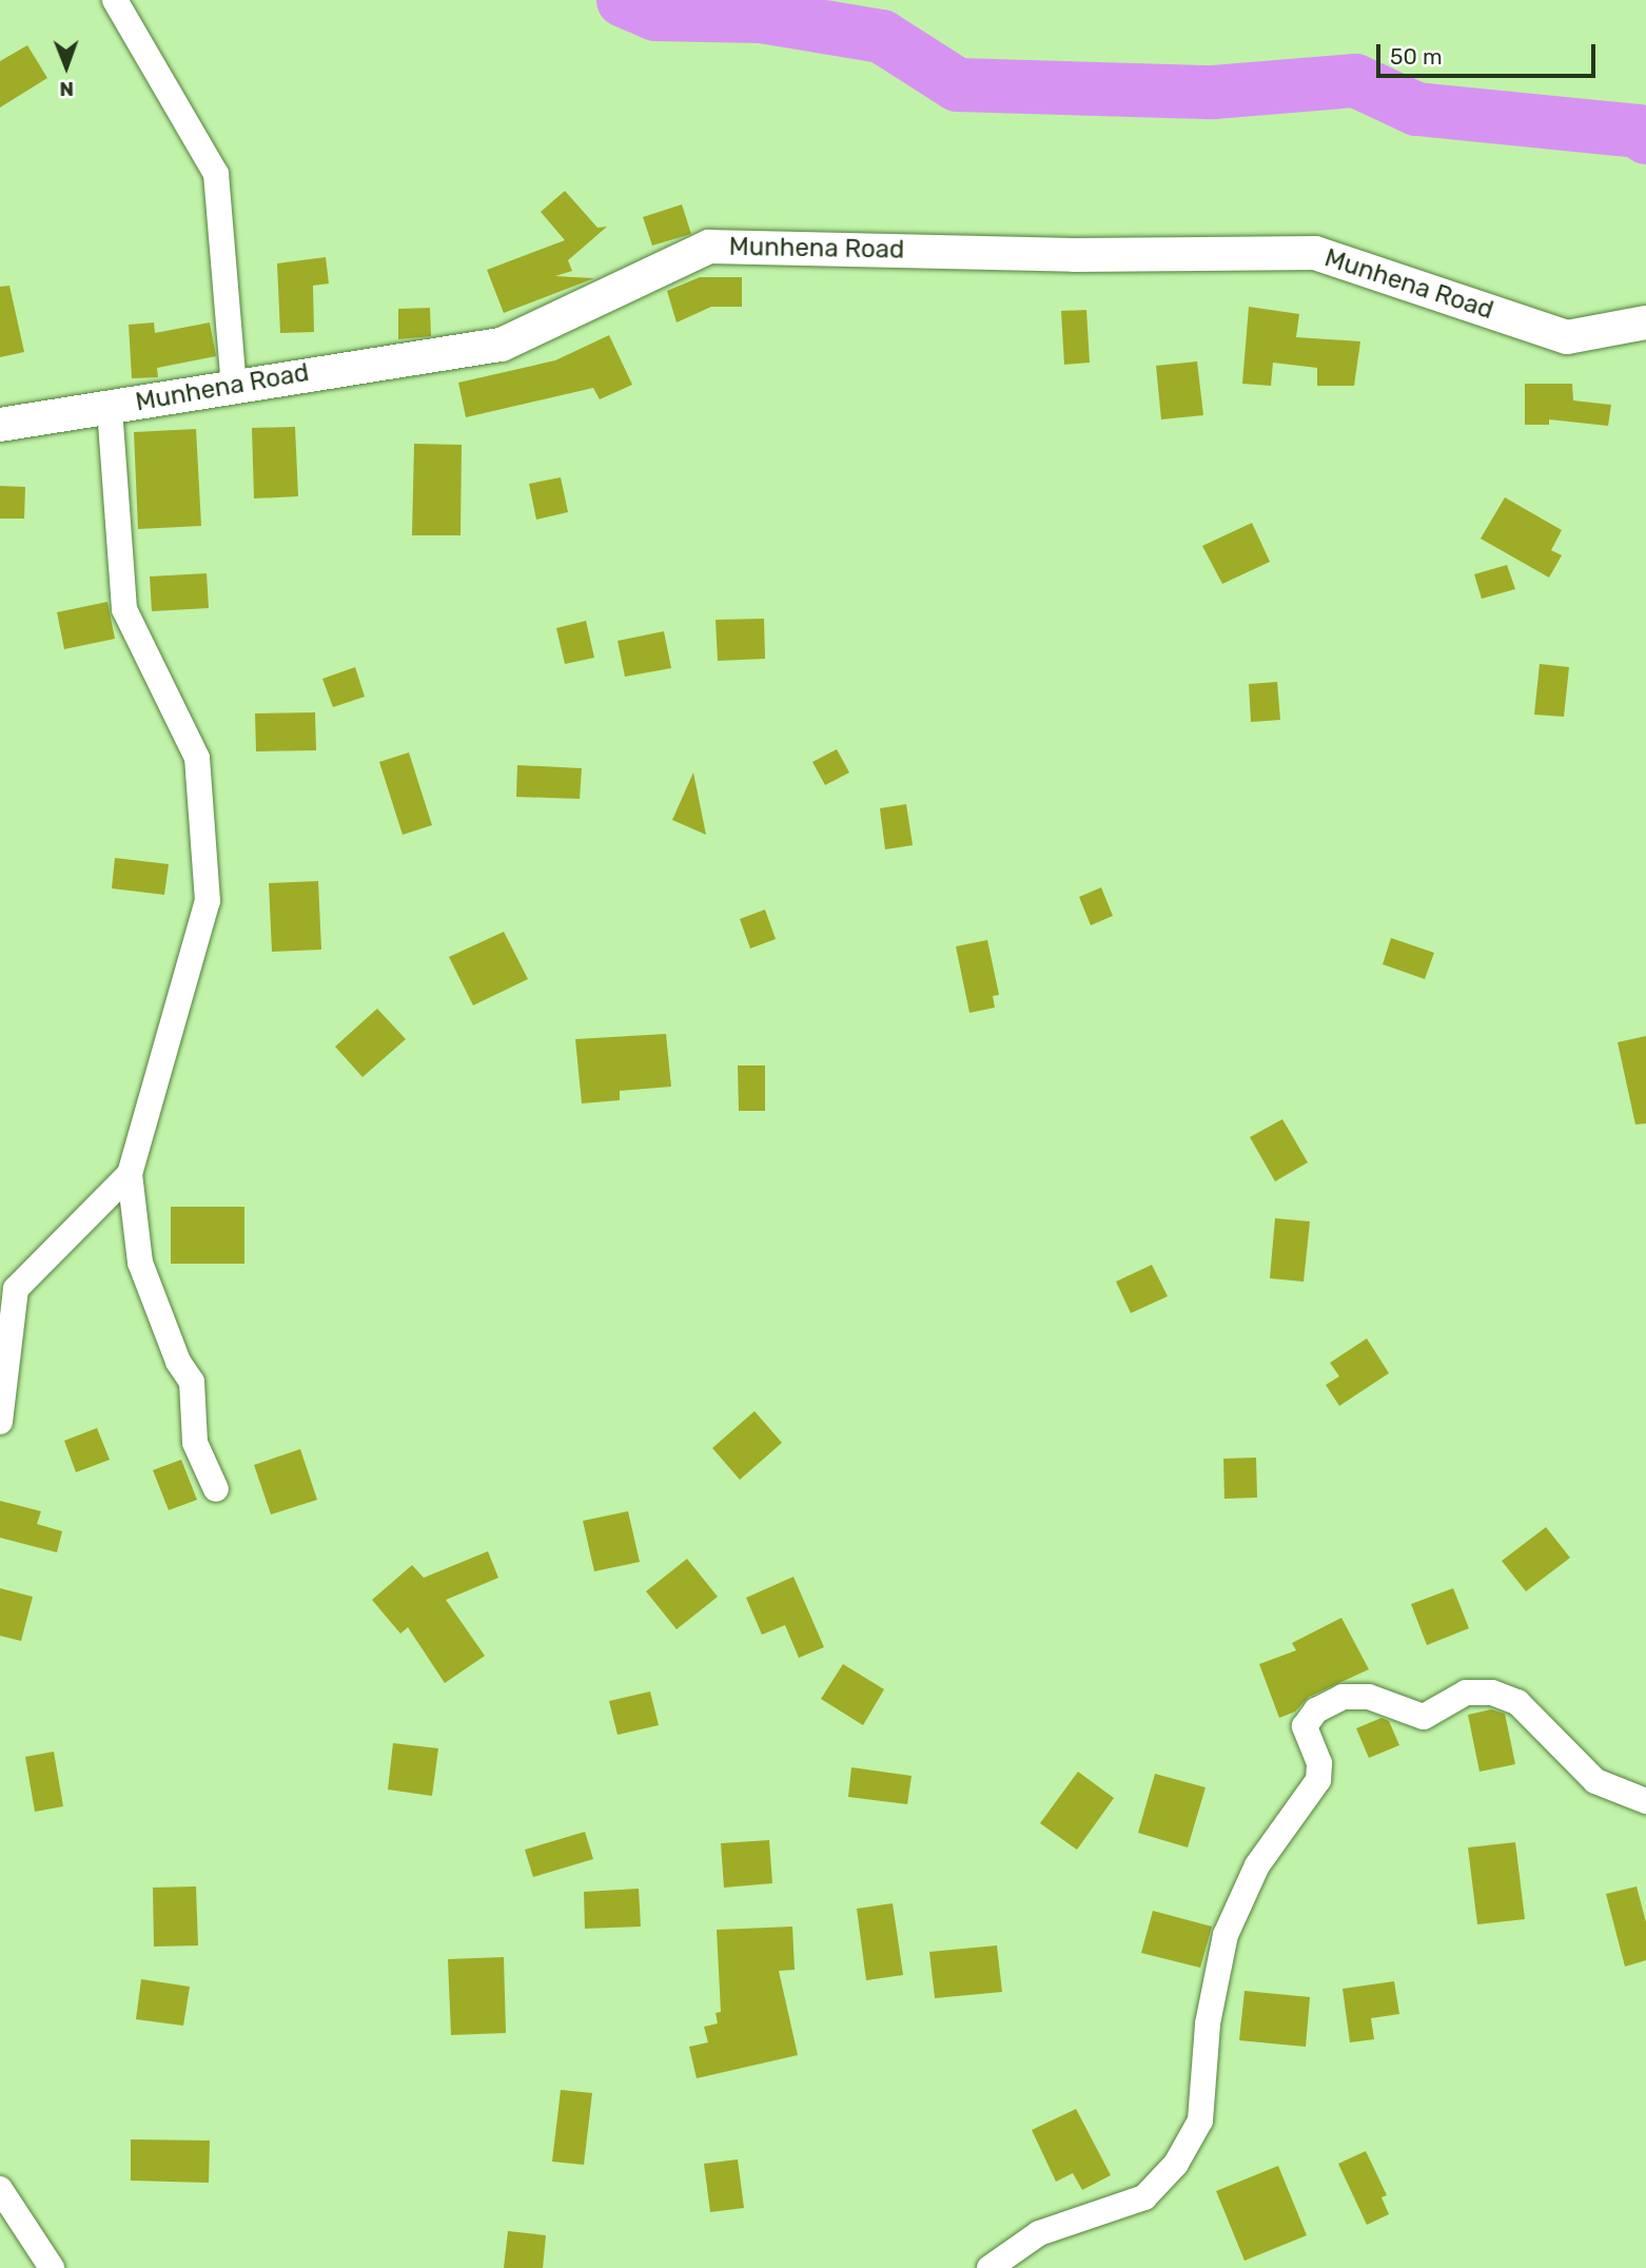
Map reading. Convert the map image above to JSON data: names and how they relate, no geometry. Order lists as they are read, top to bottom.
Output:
{
  "streets": {
    "street": ["Munhena Road"]
  },
  "scale_bar": "50 m",
  "north": "bottom"
}
